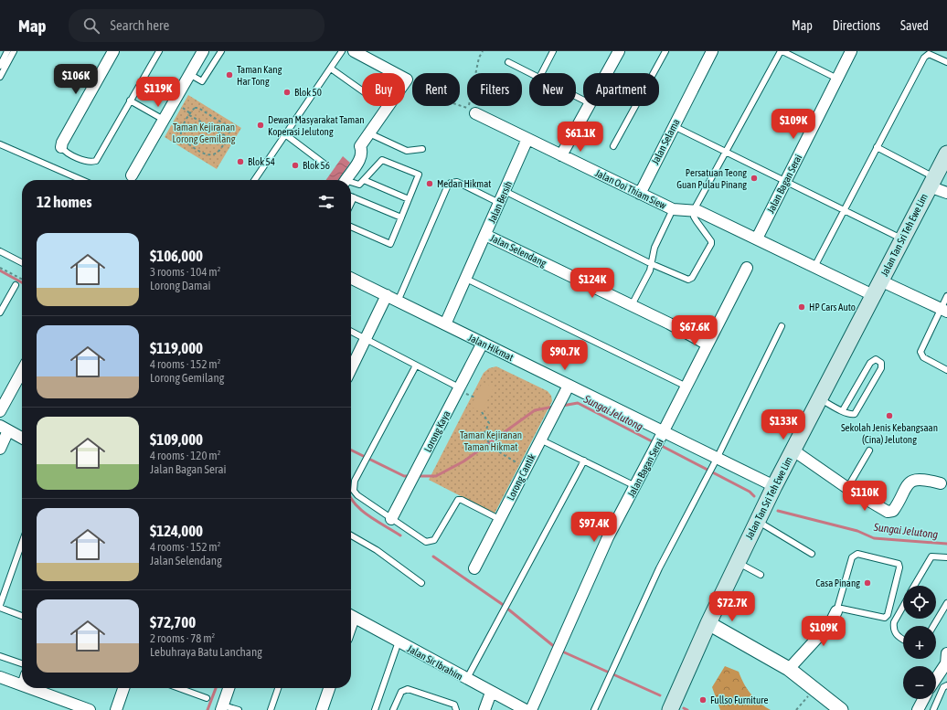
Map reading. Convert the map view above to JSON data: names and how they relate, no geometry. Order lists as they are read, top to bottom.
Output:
{
  "streets": {
    "main road": ["Jalan Tan Sri Teh Ewe Lim"],
    "street": [
      "Jalan Selama",
      "Jalan Bagan Serai",
      "Jalan Ooi Thiam Siew",
      "Jalan Bersih",
      "Jalan Selendang",
      "Jalan Hikmat",
      "Lorong Kaya",
      "Lorong Cantik",
      "Jalan Sir Ibrahim"
    ]
  },
  "crossings": [
    ["Jalan Selama", "Jalan Ooi Thiam Siew"],
    ["Jalan Bagan Serai", "Jalan Ooi Thiam Siew"],
    ["Jalan Bagan Serai", "Jalan Selendang"],
    ["Jalan Bagan Serai", "Jalan Hikmat"],
    ["Jalan Ooi Thiam Siew", "Jalan Bersih"],
    ["Jalan Ooi Thiam Siew", "Jalan Tan Sri Teh Ewe Lim"],
    ["Jalan Bersih", "Jalan Selendang"],
    ["Jalan Bersih", "Jalan Hikmat"],
    ["Jalan Tan Sri Teh Ewe Lim", "Jalan Hikmat"],
    ["Jalan Hikmat", "Lorong Kaya"],
    ["Jalan Hikmat", "Lorong Cantik"]
  ],
  "water": ["Sungai Jelutong"],
  "parks": ["Taman Kejiranan Lorong Gemilang", "Taman Kejiranan Taman Hikmat"],
  "places": [
    "Taman Kang Har Tong",
    "Blok 50",
    "Dewan Masyarakat Taman Koperasi Jelutong",
    "Blok 54",
    "Blok 56",
    "Persatuan Teong Guan Pulau Pinang",
    "Medan Hikmat",
    "HP Cars Auto",
    "Sekolah Jenis Kebangsaan (Cina) Jelutong",
    "Casa Pinang",
    "Fullso Furniture"
  ],
  "page": {
    "header": "Map",
    "search": "Search here",
    "nav": ["Map", "Directions", "Saved"],
    "price": [
      "$106K",
      "$119K",
      "$109K",
      "$61.1K",
      "$124K",
      "$67.6K",
      "$90.7K",
      "$133K",
      "$110K",
      "$97.4K",
      "$72.7K",
      "$109K"
    ],
    "chip": [
      "Buy",
      "Rent",
      "Filters",
      "New",
      "Apartment"
    ],
    "heading": "12 homes",
    "list": [
      {
        "name": "$106,000",
        "note": "3 rooms · 104 m² · Lorong Damai"
      },
      {
        "name": "$119,000",
        "note": "4 rooms · 152 m² · Lorong Gemilang"
      },
      {
        "name": "$109,000",
        "note": "4 rooms · 120 m² · Jalan Bagan Serai"
      },
      {
        "name": "$124,000",
        "note": "4 rooms · 152 m² · Jalan Selendang"
      },
      {
        "name": "$72,700",
        "note": "2 rooms · 78 m² · Lebuhraya Batu Lanchang"
      }
    ],
    "map_buttons": ["+", "−"]
  }
}
